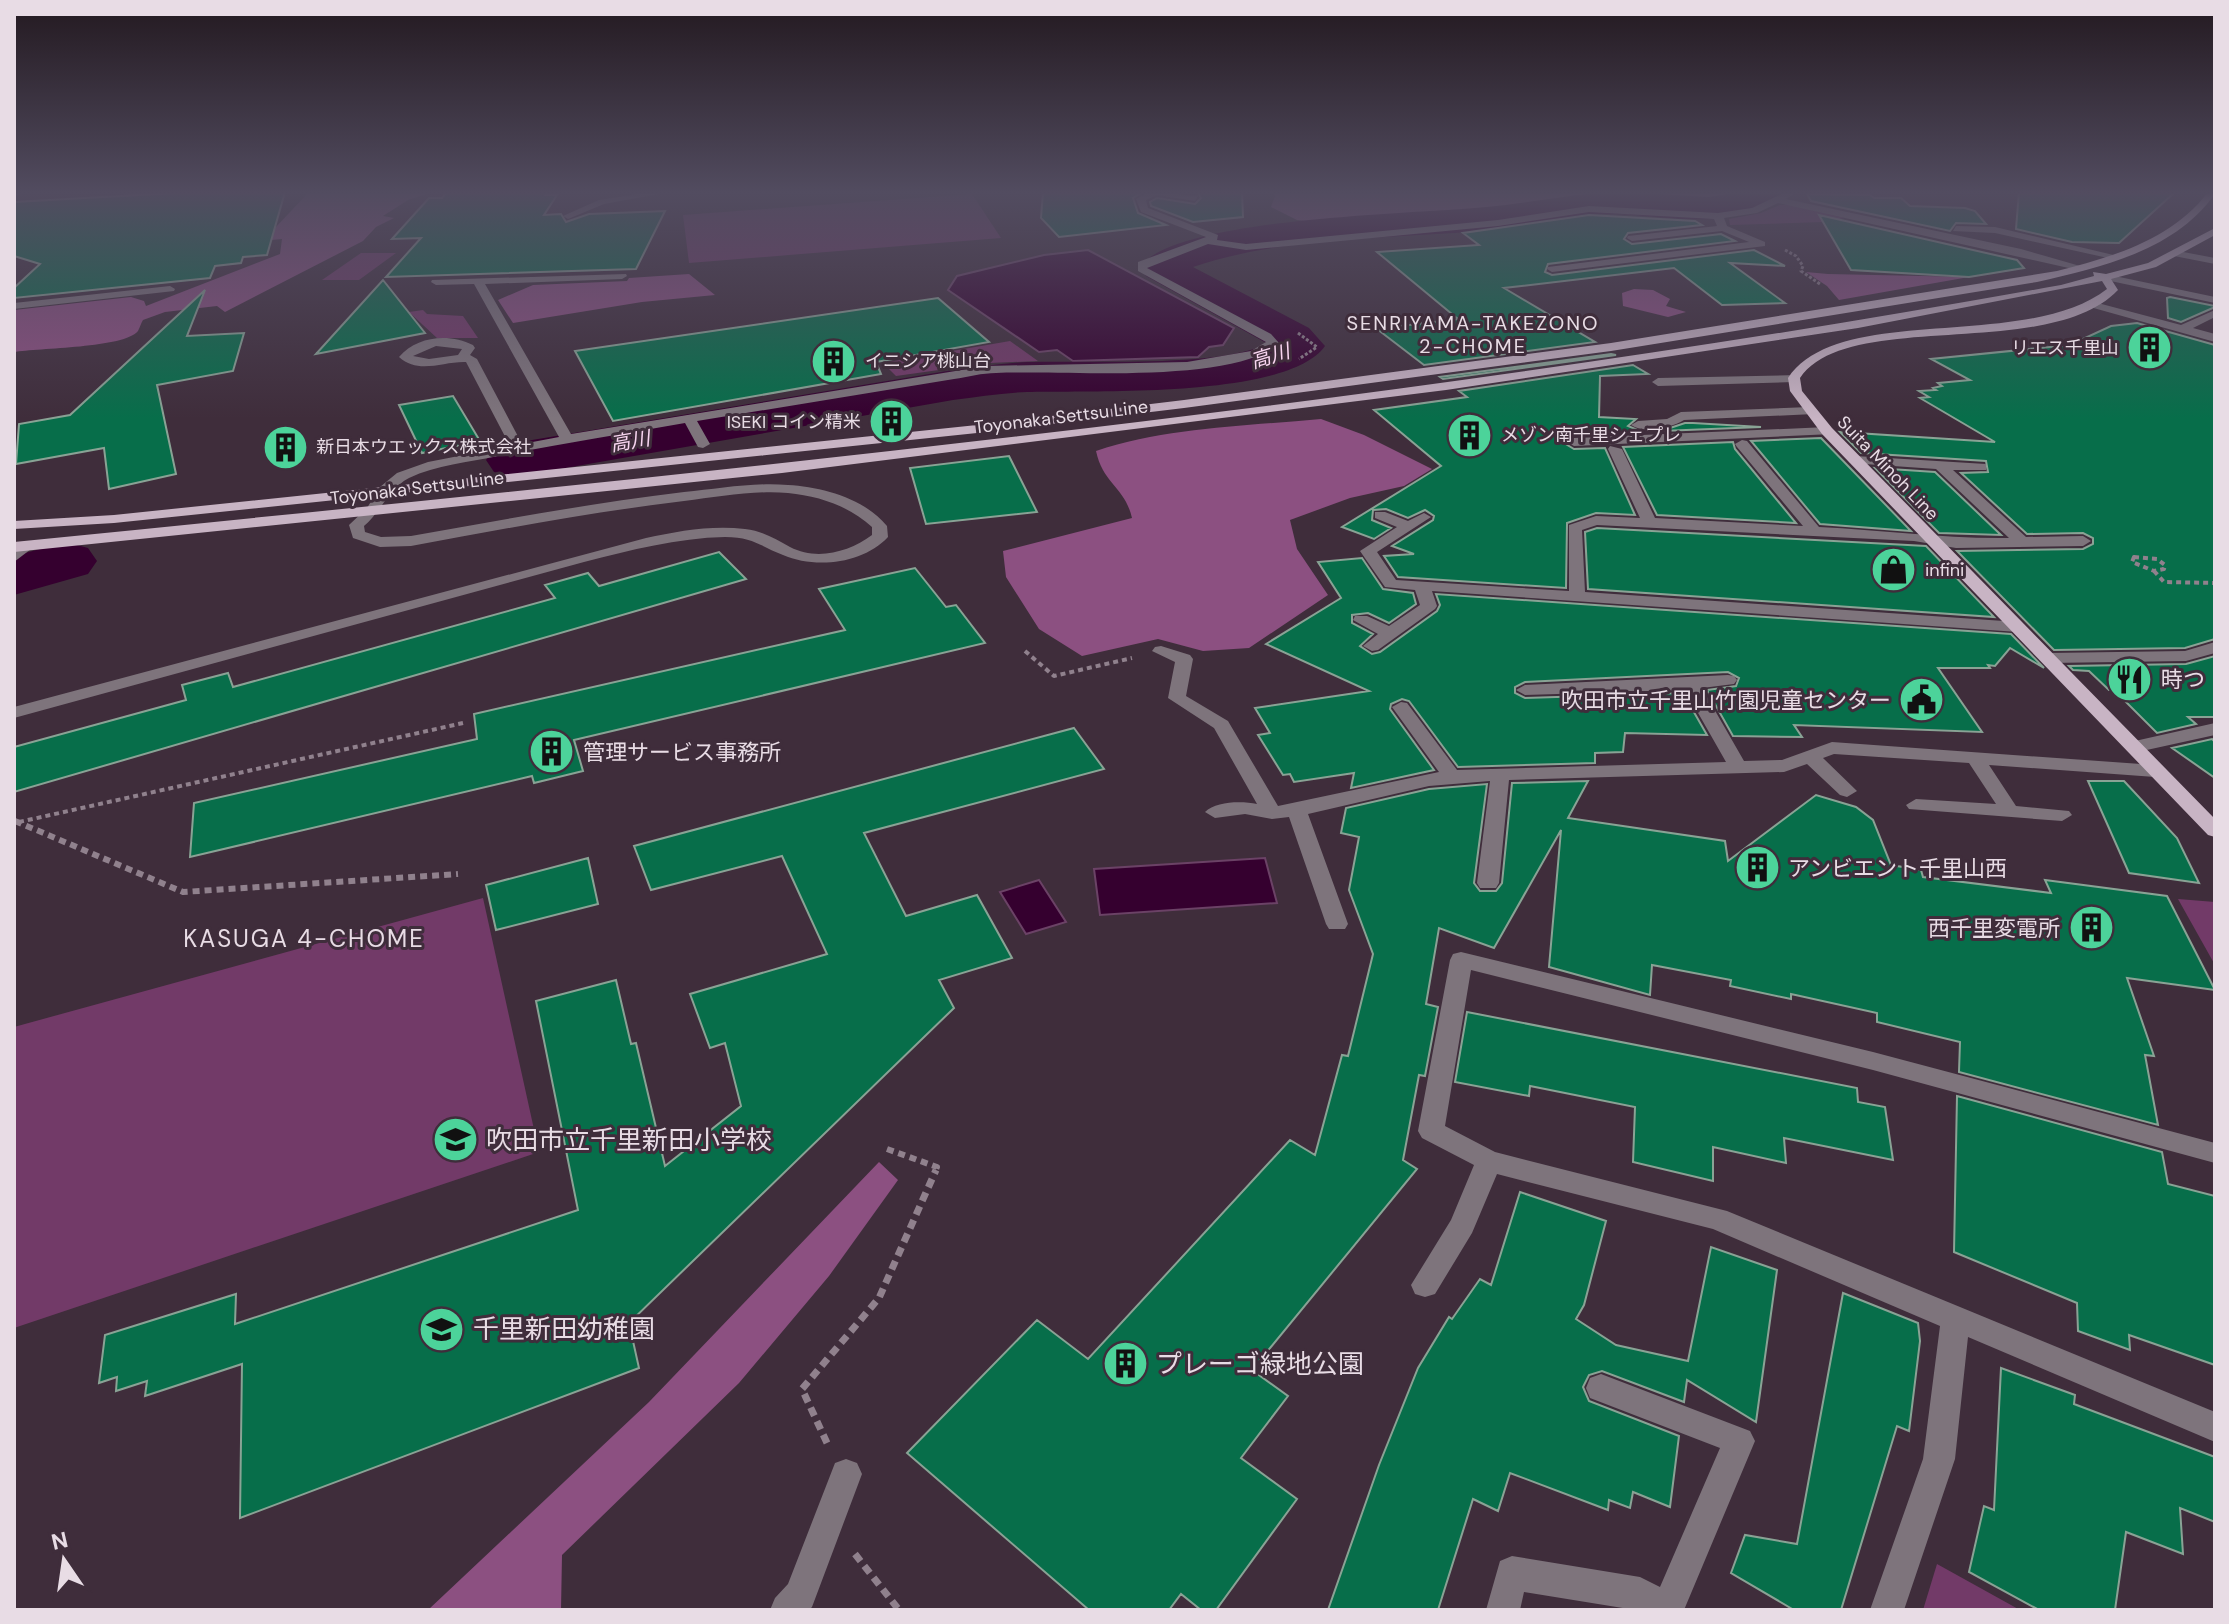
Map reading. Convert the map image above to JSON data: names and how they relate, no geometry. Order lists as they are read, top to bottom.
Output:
{
  "streets": {
    "main road": ["Toyonaka Settsu Line", "Suita Minoh Line"]
  },
  "districts": ["SENRIYAMA-TAKEZONO 2-CHOME", "KASUGA 4-CHOME"],
  "water": ["高川"],
  "places": {
    "building": [
      "リエス千里山",
      "イニシア桃山台",
      "ISEKI コイン精米",
      "メゾン南千里シェプレ",
      "新日本ウエックス株式会社",
      "管理サービス事務所",
      "アンビエント千里山西",
      "西千里変電所",
      "プレーゴ緑地公園"
    ],
    "shop": ["infini"],
    "restaurant": ["時つ"],
    "public building": ["吹田市立千里山竹園児童センター"],
    "school or university": ["吹田市立千里新田小学校", "千里新田幼稚園"]
  },
  "north": "top"
}
